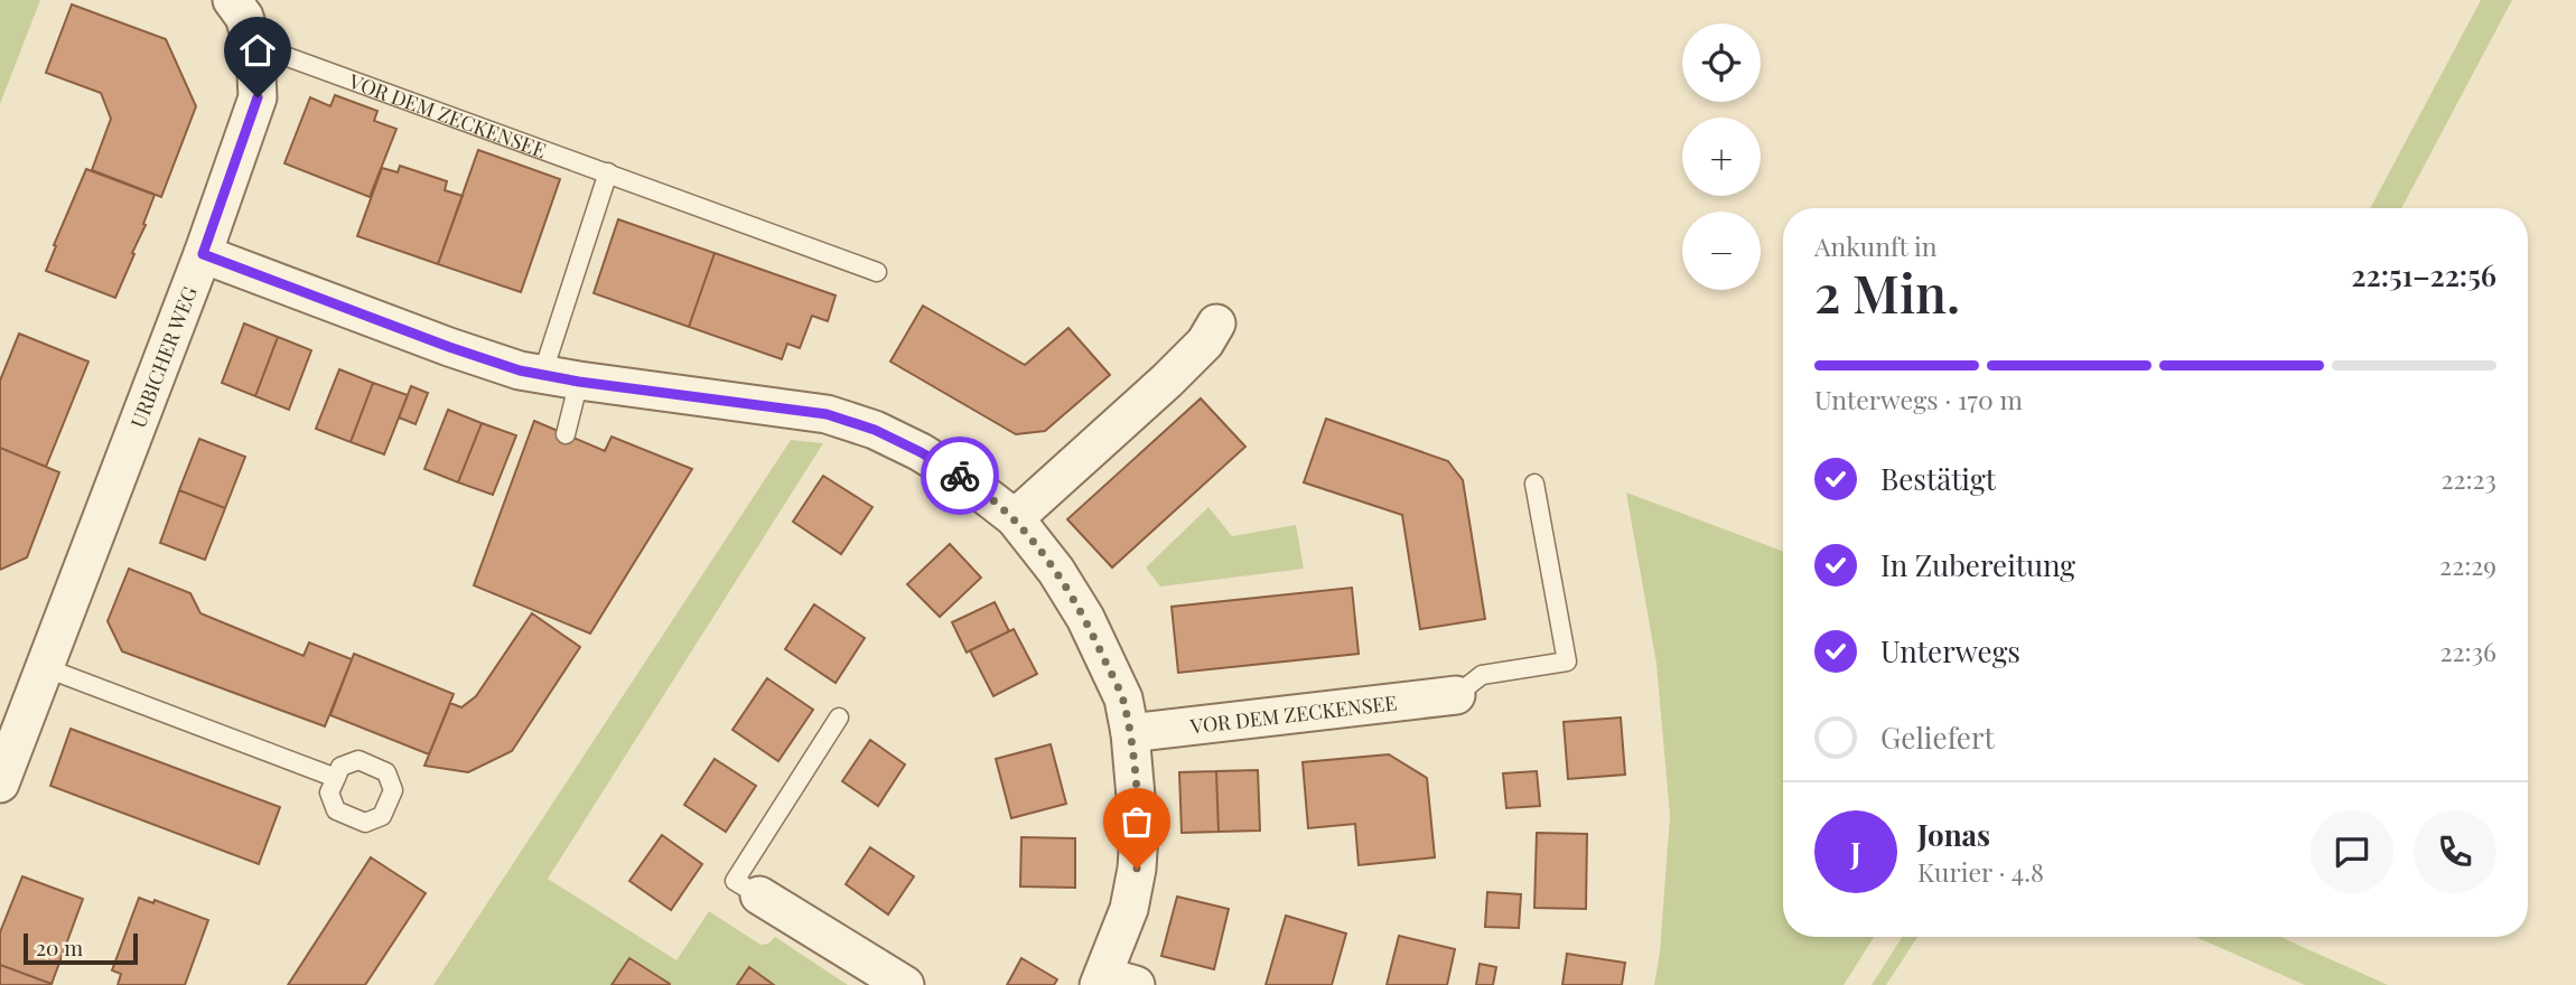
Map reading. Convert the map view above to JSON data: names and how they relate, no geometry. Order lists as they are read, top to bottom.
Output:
{
  "streets": {
    "street": ["VOR DEM ZECKENSEE", "URBICHER WEG"]
  },
  "scale_bar": "20 m",
  "page": {
    "map_buttons": ["+", "−"],
    "heading": ["2 Min.", "Ankunft in", "22:51–22:56"],
    "panel": ["Jonas", "Kurier · 4.8"],
    "bar": "Unterwegs · 170 m",
    "list": [
      ["Bestätigt", "22:23"],
      ["In Zubereitung", "22:29"],
      ["Unterwegs", "22:36"],
      "Geliefert"
    ],
    "round": "J",
    "scale": "20 m"
  }
}
